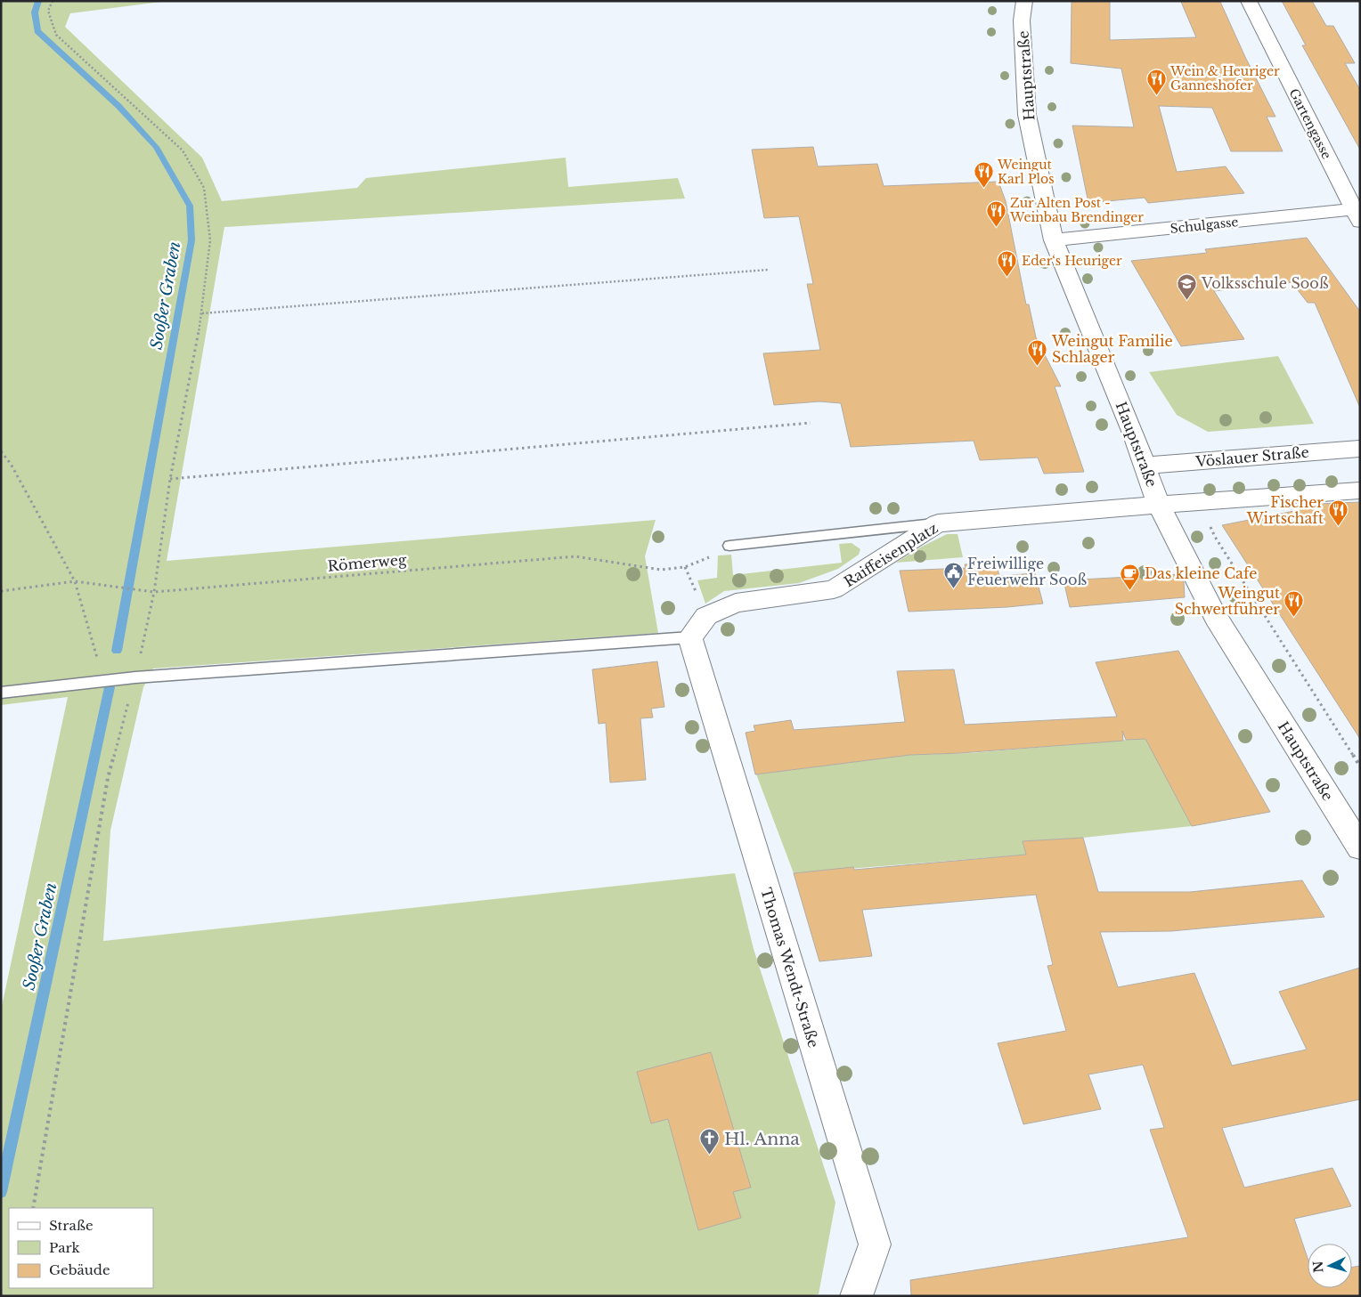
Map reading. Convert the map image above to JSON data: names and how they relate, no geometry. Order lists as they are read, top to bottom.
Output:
{
  "streets": {
    "street": [
      "Hauptstraße",
      "Gartengasse",
      "Schulgasse",
      "Vöslauer Straße",
      "Raiffeisenplatz",
      "Thomas Wendt-Straße"
    ],
    "path": ["Römerweg"]
  },
  "crossings": [
    ["Hauptstraße", "Schulgasse"],
    ["Hauptstraße", "Vöslauer Straße"],
    ["Hauptstraße", "Raiffeisenplatz"],
    ["Gartengasse", "Schulgasse"],
    ["Raiffeisenplatz", "Thomas Wendt-Straße"]
  ],
  "water": ["Sooßer Graben"],
  "places": {
    "restaurant": [
      "Wein & Heuriger Ganneshofer",
      "Weingut Karl Plos",
      "Zur Alten Post - Weinbau Brendinger",
      "Eder‘s Heuriger",
      "Weingut Familie Schlager",
      "Fischer Wirtschaft",
      "Weingut Schwertführer"
    ],
    "school or university": ["Volksschule Sooß"],
    "public building": ["Freiwillige Feuerwehr Sooß"],
    "cafe": ["Das kleine Cafe"],
    "church": ["Hl. Anna"]
  },
  "legend": ["Straße", "Park", "Gebäude"],
  "north": "left"
}
